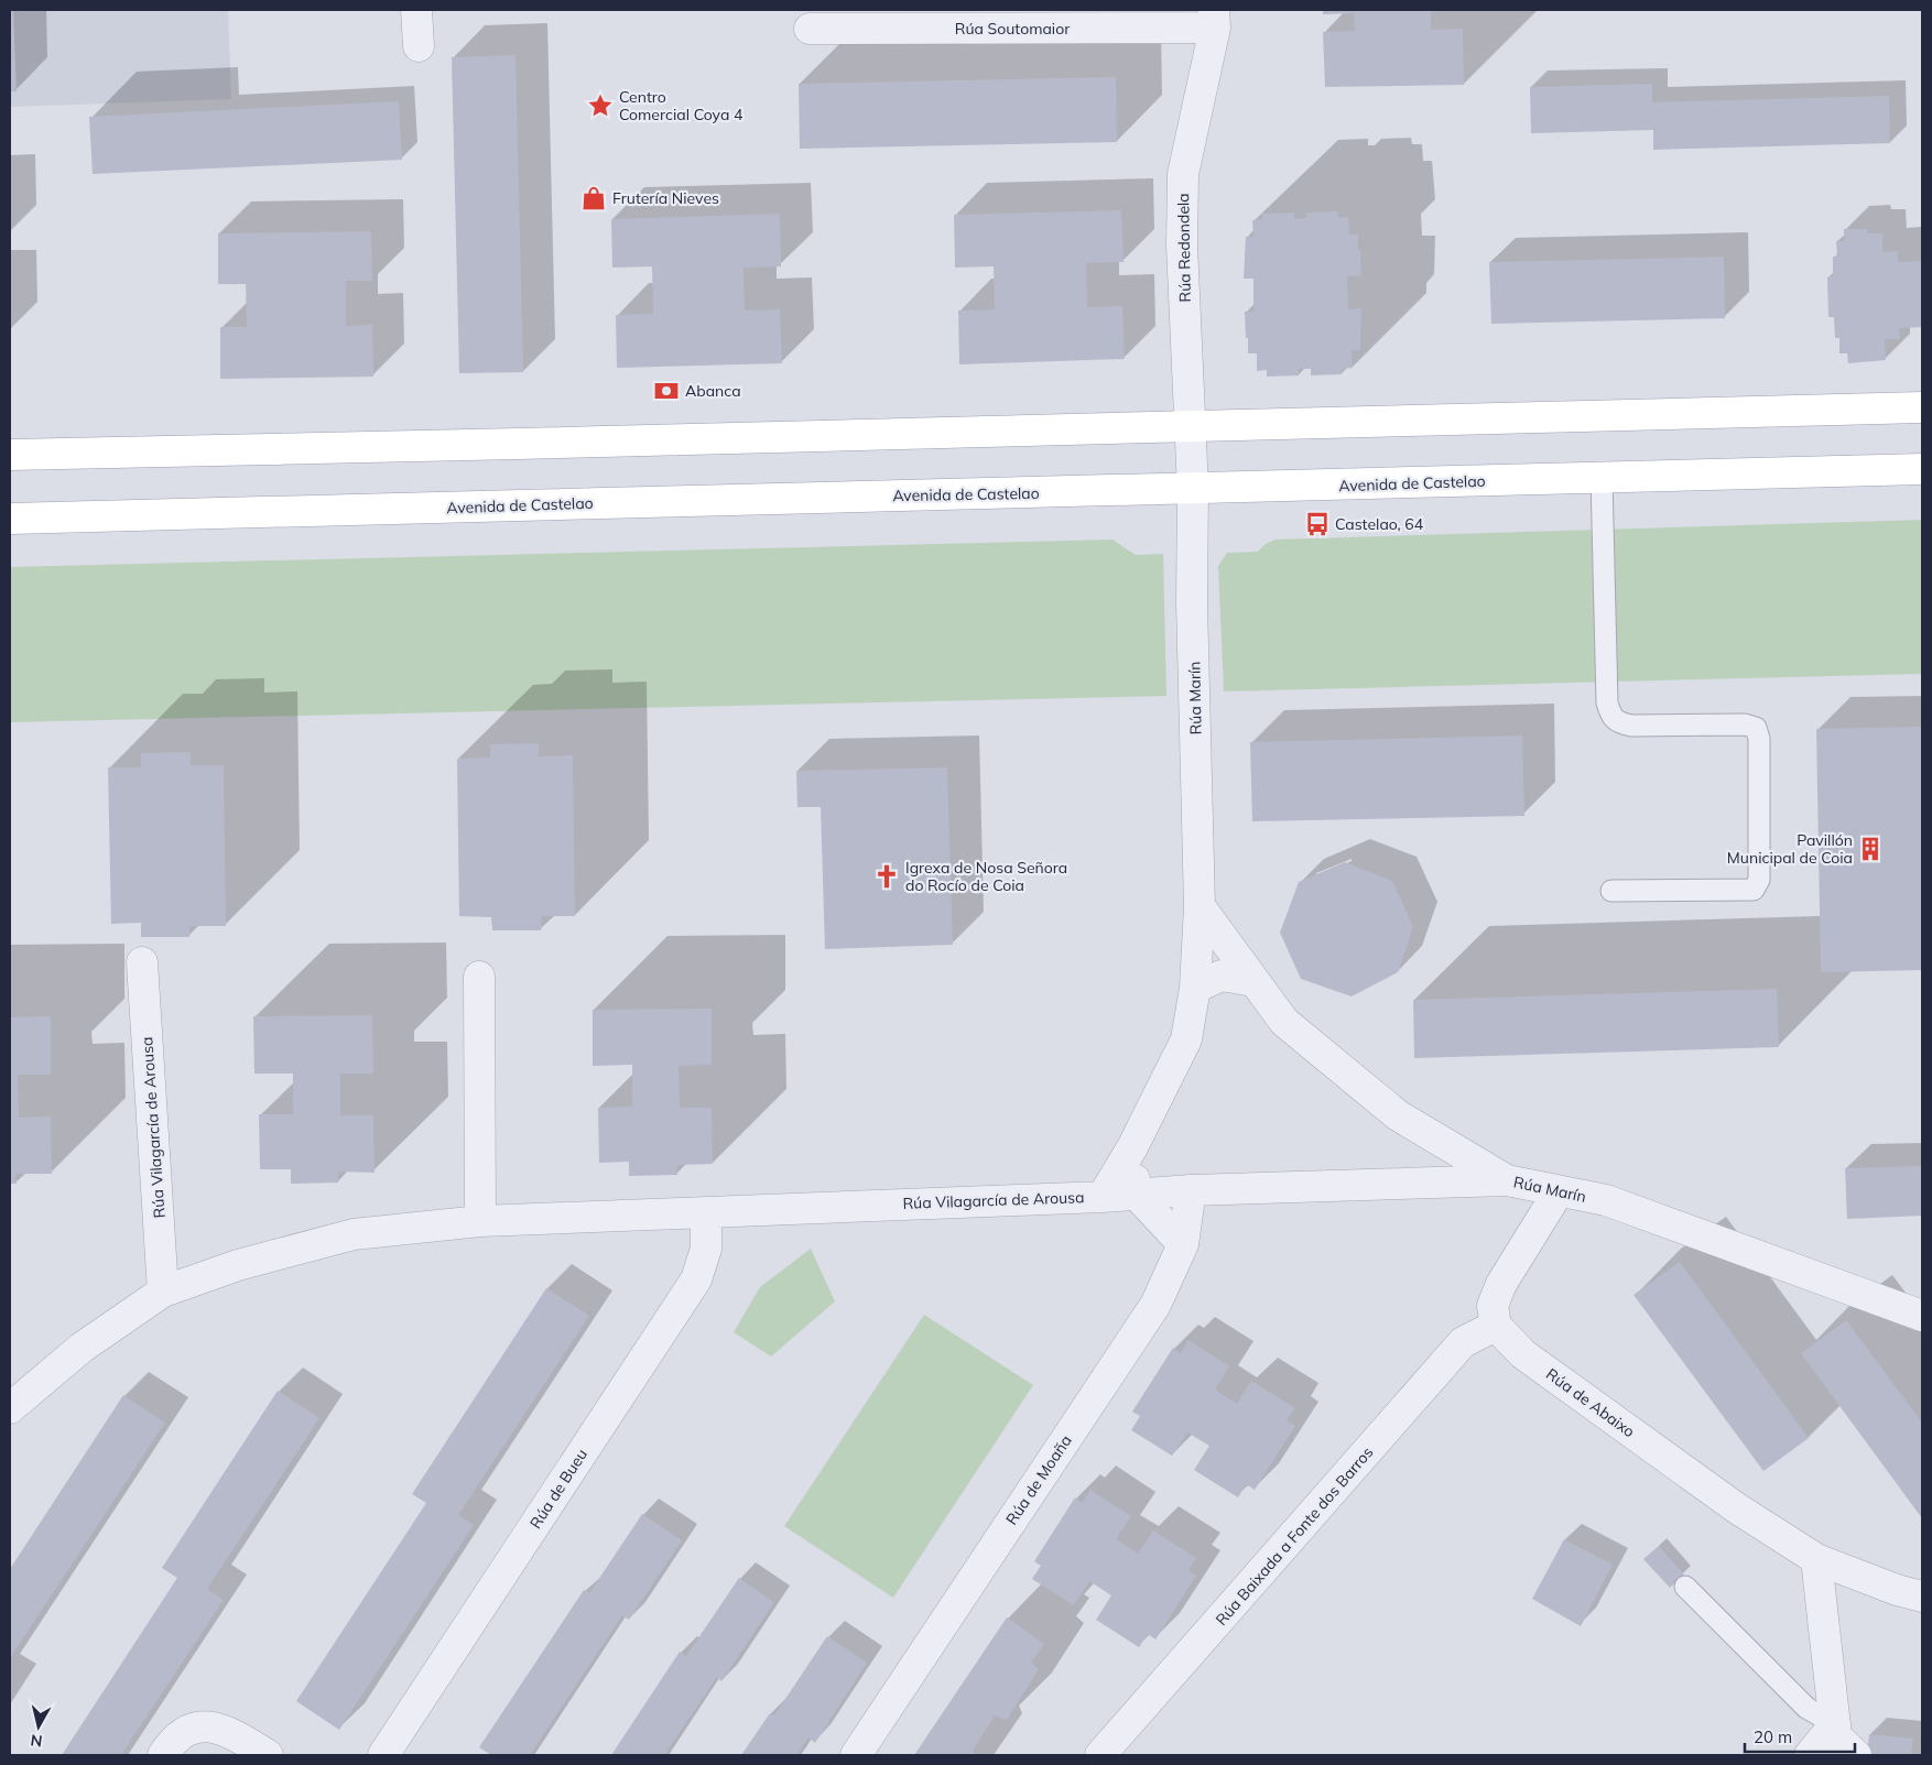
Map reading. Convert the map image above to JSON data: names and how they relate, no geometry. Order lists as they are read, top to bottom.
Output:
{
  "streets": {
    "main road": ["Avenida de Castelao"],
    "street": [
      "Rúa Soutomaior",
      "Rúa Redondela",
      "Rúa Marín",
      "Rúa Vilagarcía de Arousa",
      "Rúa de Abaixo",
      "Rúa de Moaña",
      "Rúa de Bueu",
      "Rúa Baixada a Fonte dos Barros"
    ]
  },
  "crossings": [
    ["Rúa Soutomaior", "Rúa Redondela"],
    ["Rúa Redondela", "Avenida de Castelao"],
    ["Rúa Redondela", "Rúa Marín"],
    ["Avenida de Castelao", "Rúa Marín"],
    ["Rúa Marín", "Rúa Vilagarcía de Arousa"],
    ["Rúa Vilagarcía de Arousa", "Rúa de Moaña"],
    ["Rúa Vilagarcía de Arousa", "Rúa de Bueu"],
    ["Rúa de Abaixo", "Rúa Baixada a Fonte dos Barros"]
  ],
  "places": {
    "place": ["Centro Comercial Coya 4"],
    "shop": ["Frutería Nieves"],
    "bank": ["Abanca"],
    "bus stop": ["Castelao, 64"],
    "building": ["Pavillón Municipal de Coia"],
    "church": ["Igrexa de Nosa Señora do Rocío de Coia"]
  },
  "scale_bar": "20 m",
  "north": "bottom"
}
